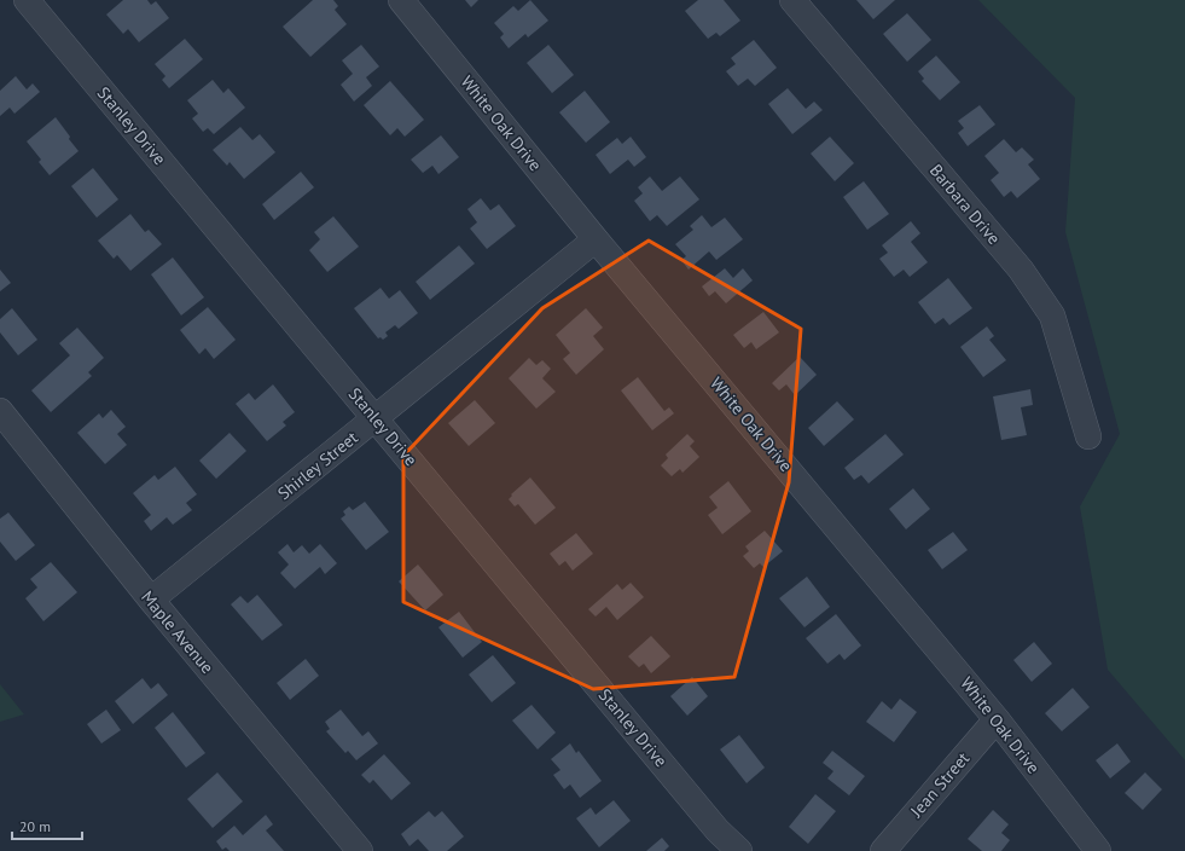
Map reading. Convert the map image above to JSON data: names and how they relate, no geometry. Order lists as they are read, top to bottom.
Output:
{
  "streets": {
    "street": [
      "White Oak Drive",
      "Stanley Drive",
      "Barbara Drive",
      "Shirley Street",
      "Maple Avenue",
      "Jean Street"
    ]
  },
  "crossings": [
    ["White Oak Drive", "Shirley Street"],
    ["White Oak Drive", "Jean Street"],
    ["Stanley Drive", "Shirley Street"],
    ["Shirley Street", "Maple Avenue"]
  ],
  "scale_bar": "20 m"
}
